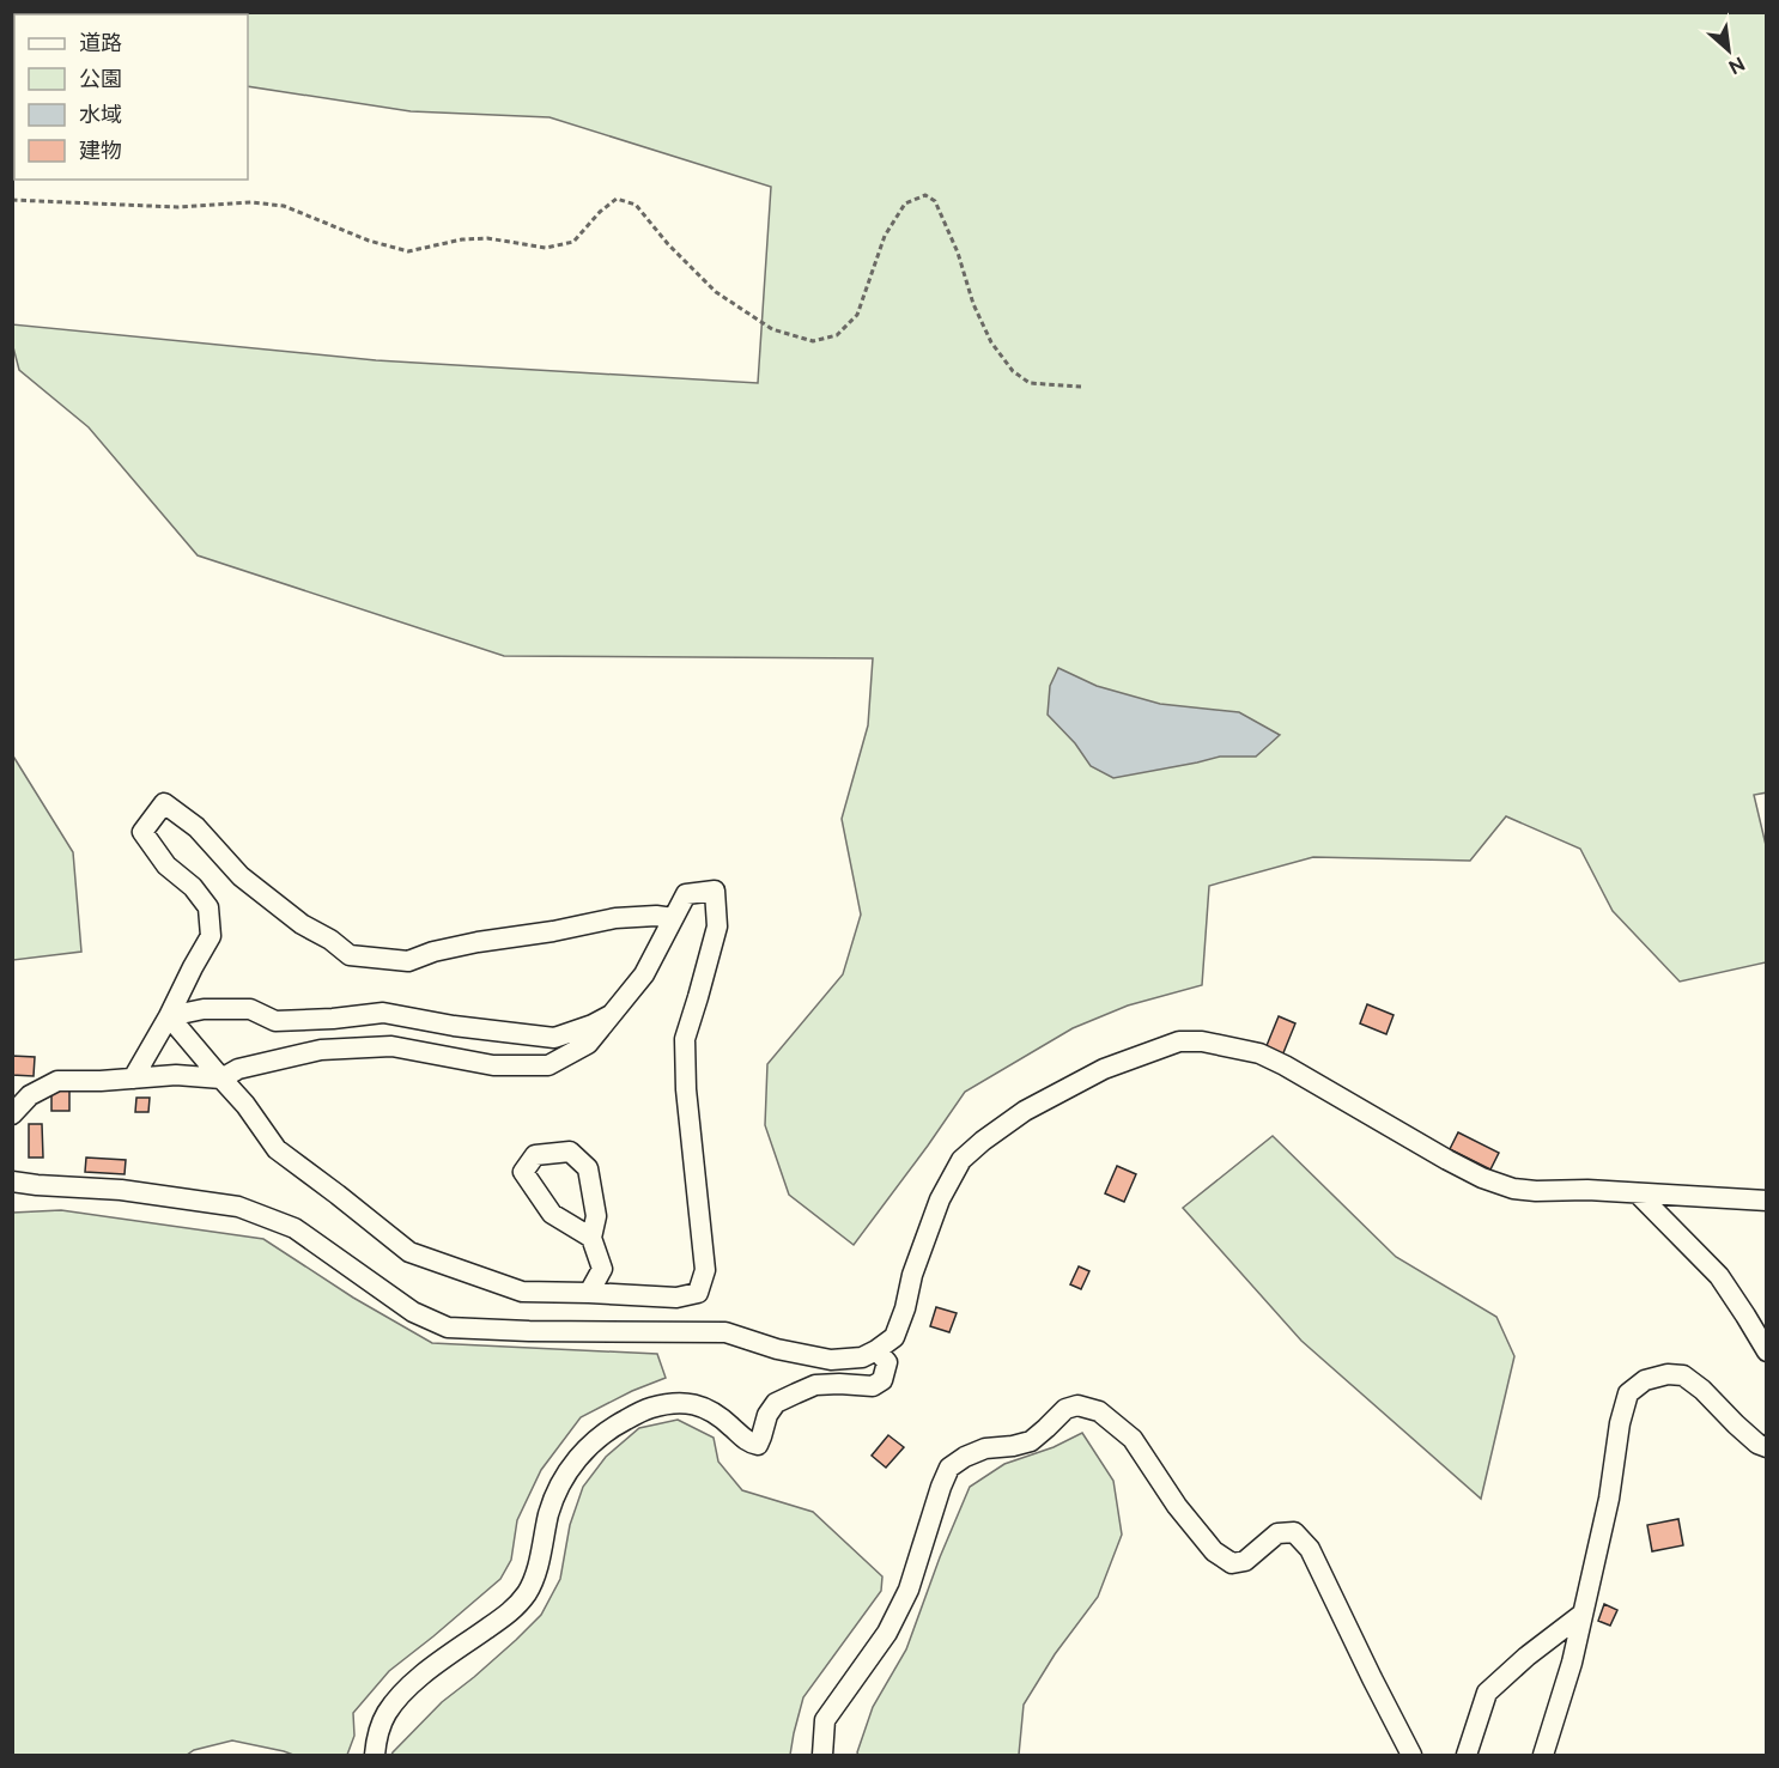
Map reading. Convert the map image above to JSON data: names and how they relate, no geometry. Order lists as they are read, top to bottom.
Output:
{
  "legend": [
    "道路",
    "公園",
    "水域",
    "建物"
  ],
  "north": "bottom right"
}
